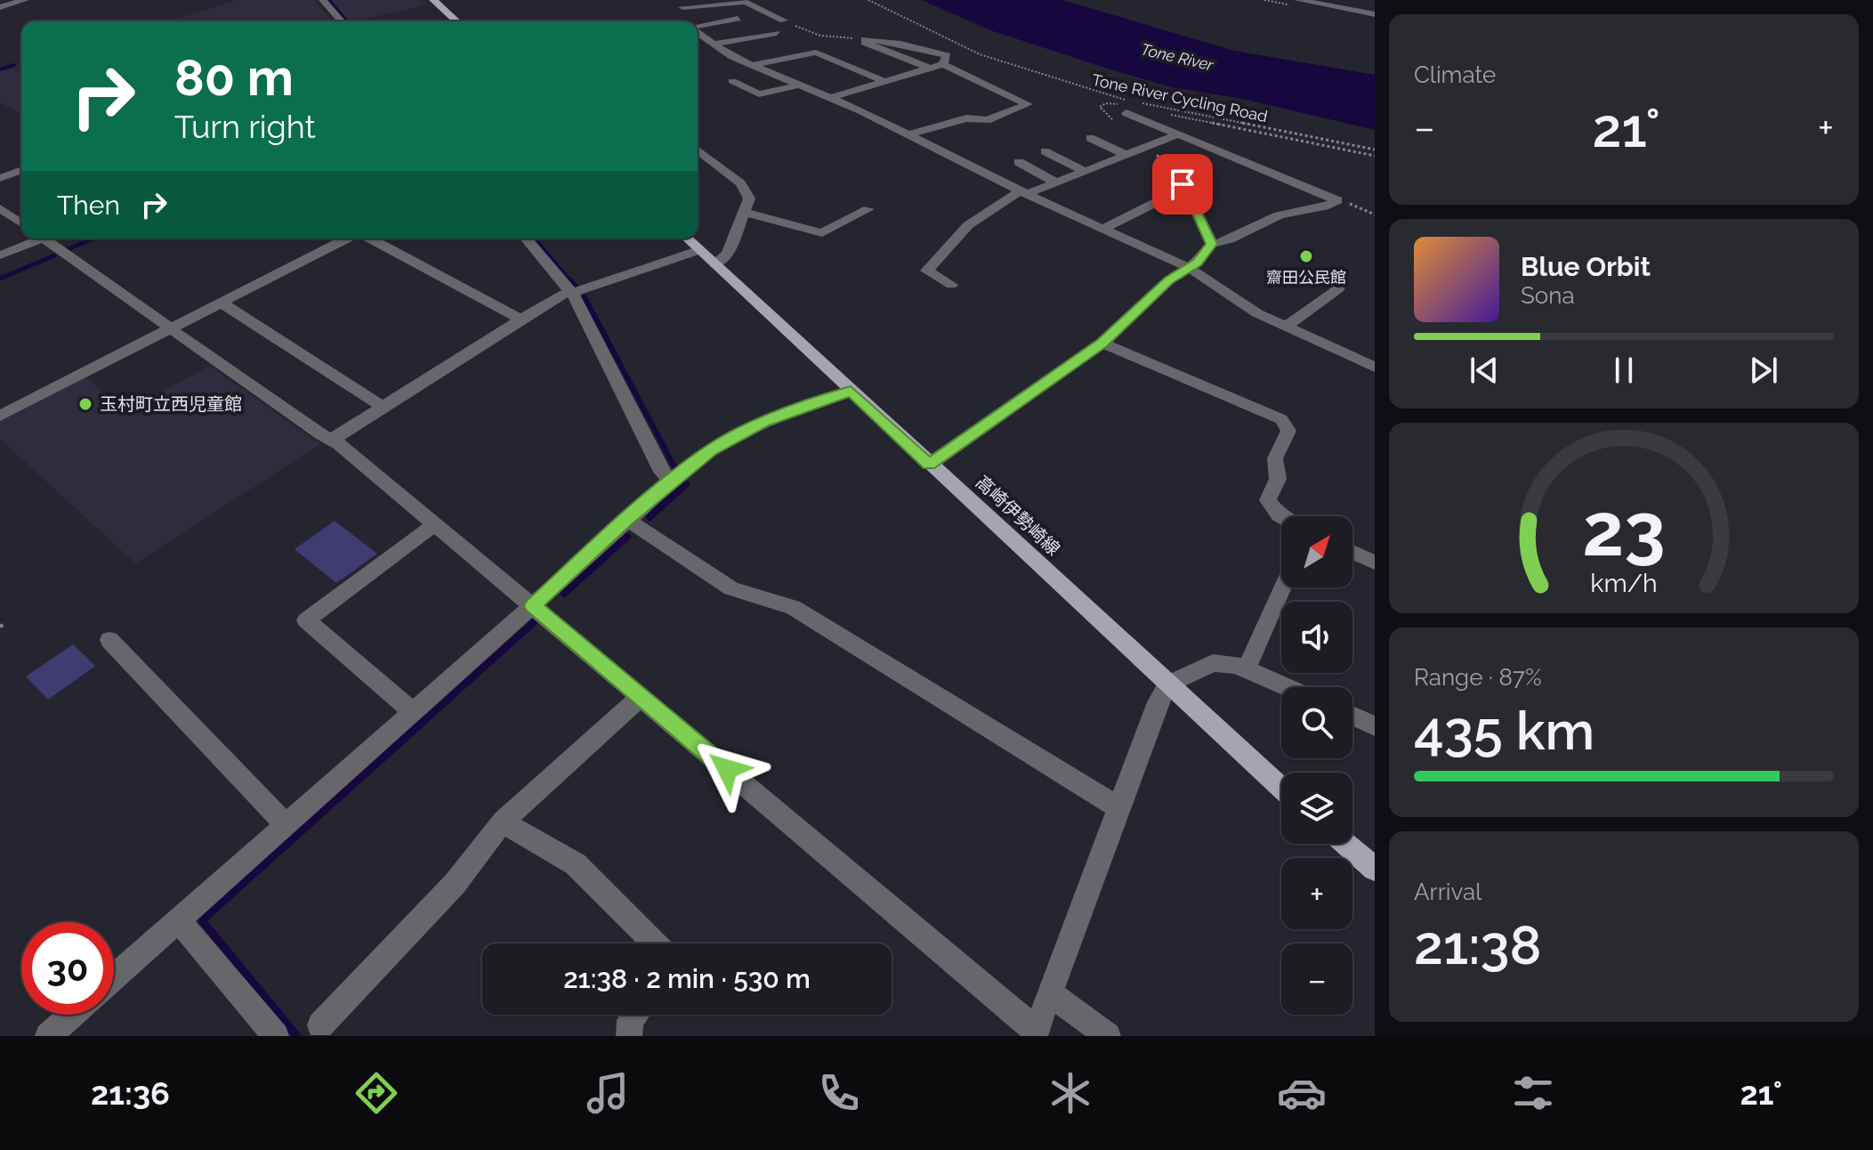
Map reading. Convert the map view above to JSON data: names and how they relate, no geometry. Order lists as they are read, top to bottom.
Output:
{
  "streets": {
    "main road": ["高崎伊勢崎線"],
    "path": ["Tone River Cycling Road"]
  },
  "water": ["Tone River"],
  "places": ["齋田公民館", "玉村町立西児童館"],
  "north": "top right",
  "page": {
    "tile": [
      "Climate",
      ["Range · 87%", "435 km"],
      ["Arrival", "21:38"]
    ],
    "turn": ["80 m", "Turn right"],
    "heat": ["−", "21°", "+"],
    "then": "Then",
    "song": ["Blue Orbit", "Sona"],
    "map_buttons": ["+", "−"],
    "limit": "30",
    "trip": "21:38 · 2 min · 530 m",
    "tabs": ["21:36", "21°"],
    "gauge": ["23", "km/h"]
  }
}
